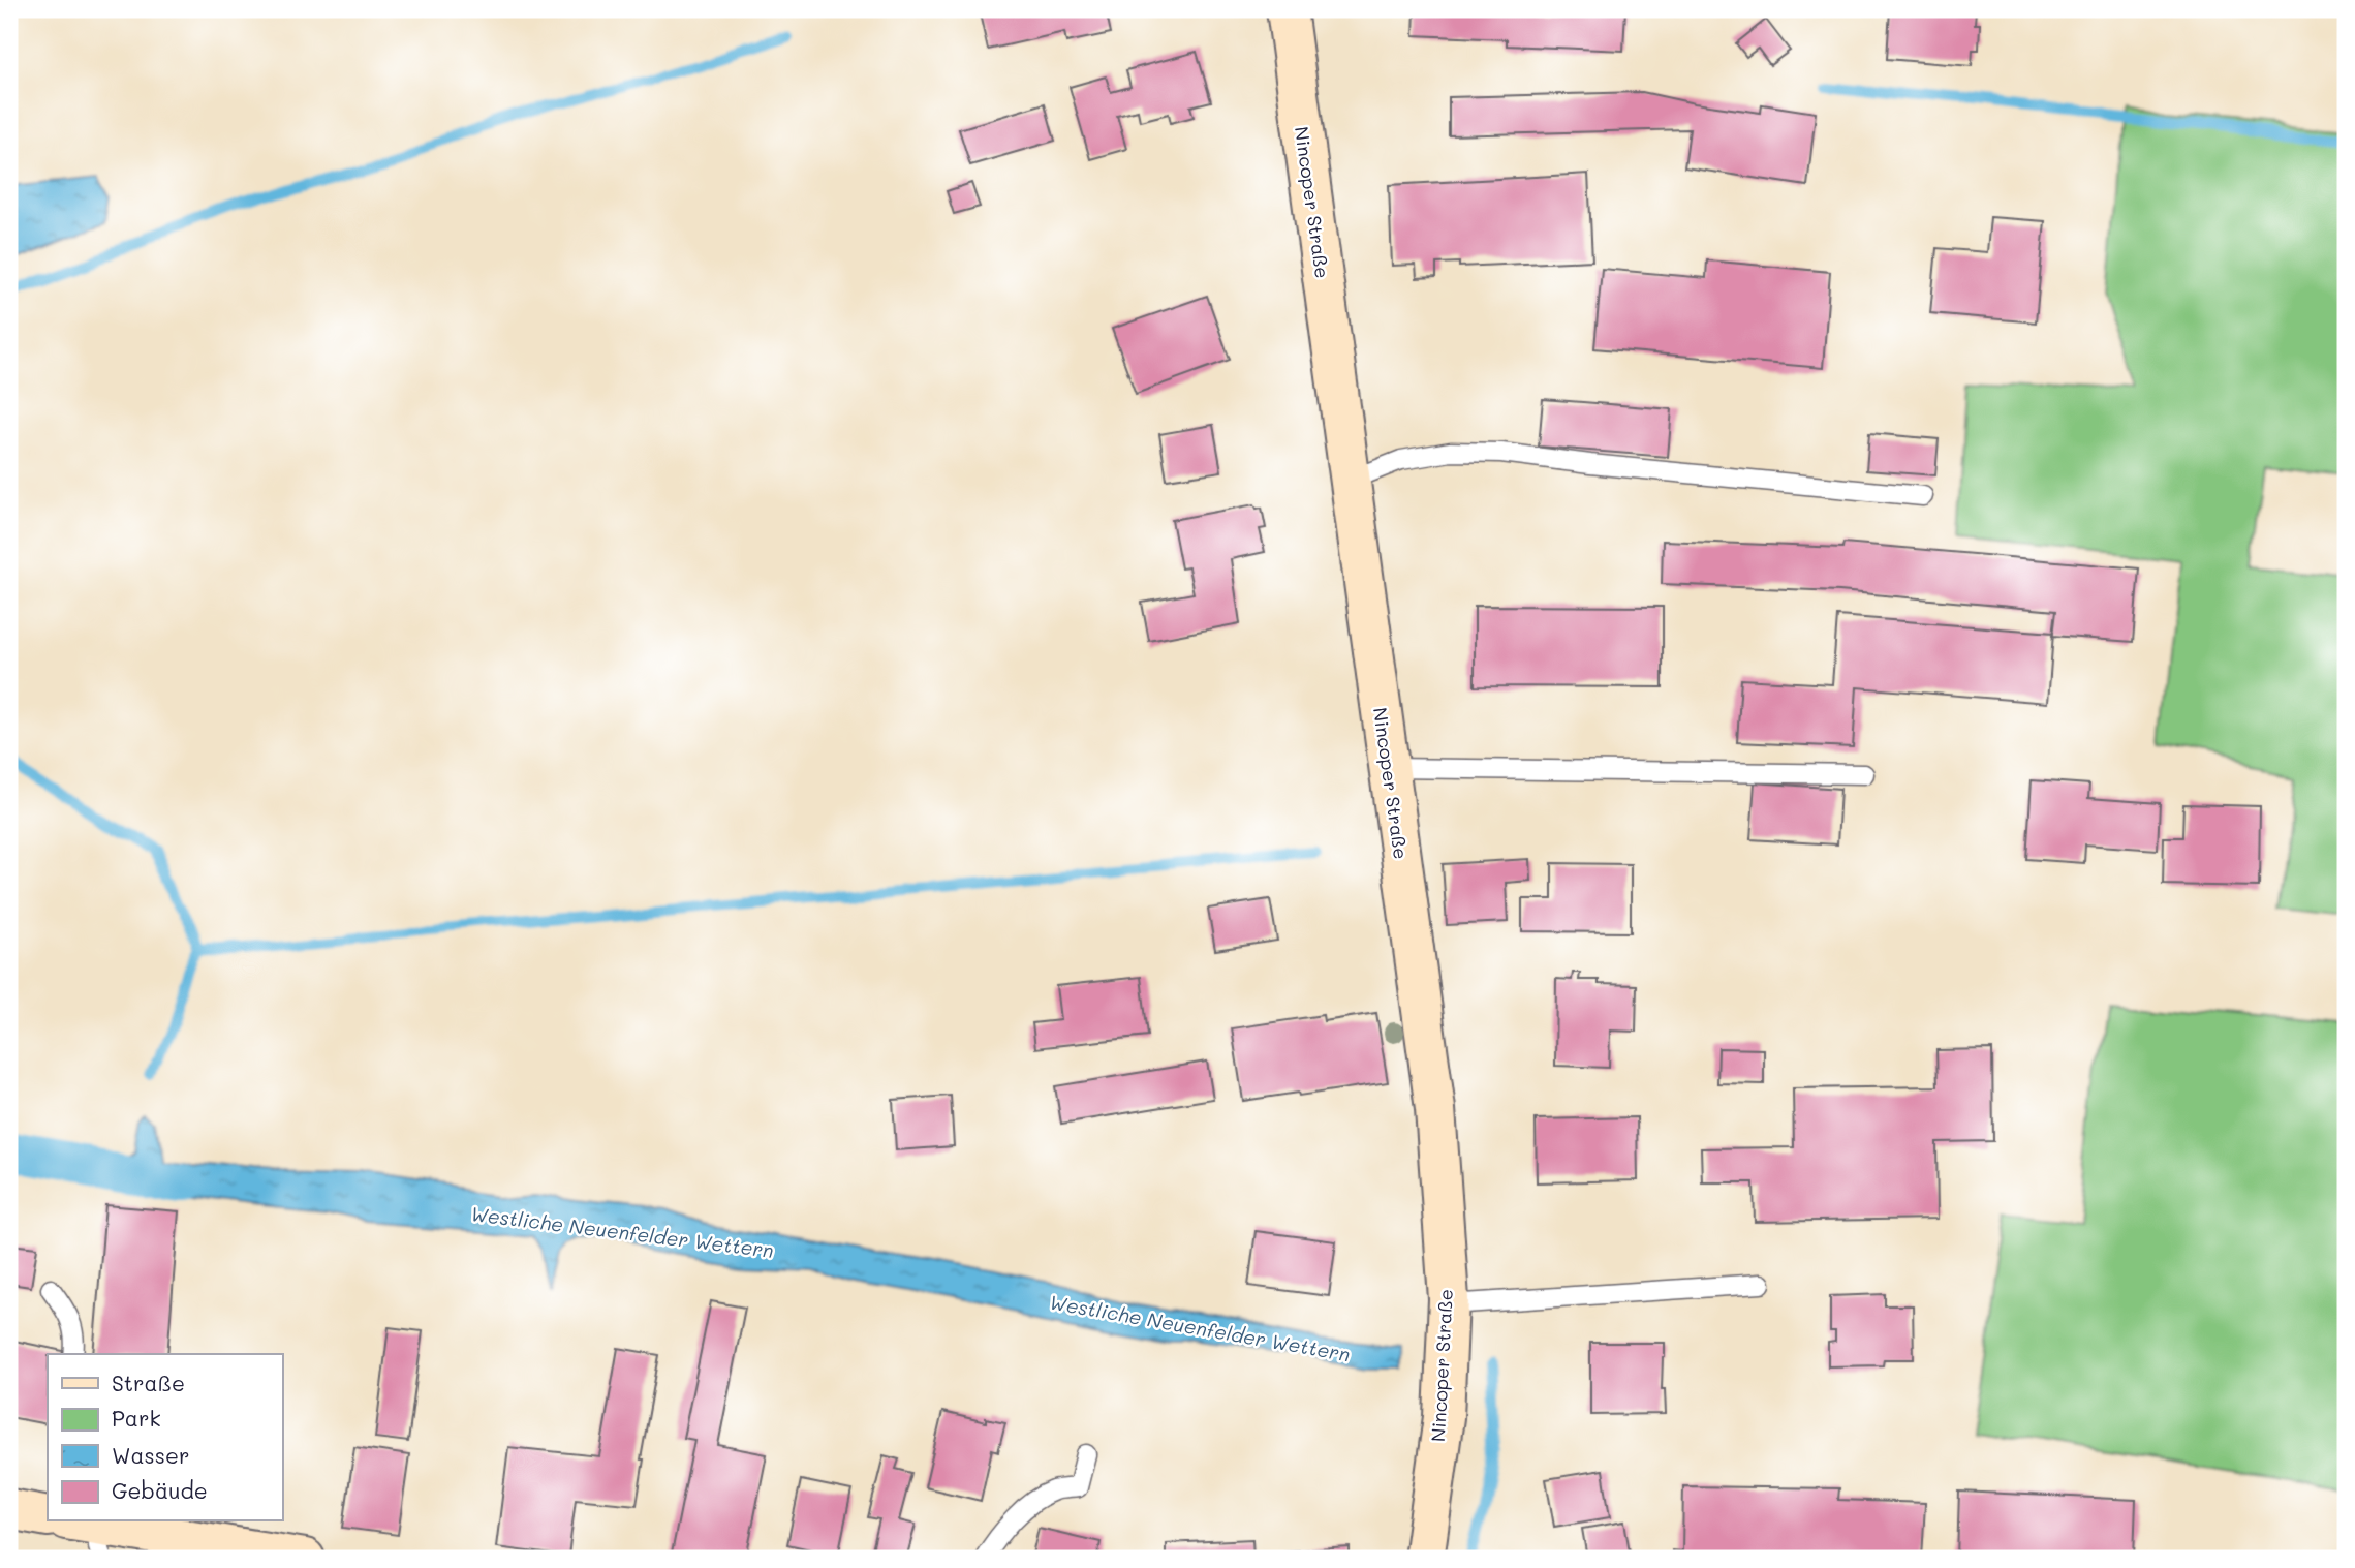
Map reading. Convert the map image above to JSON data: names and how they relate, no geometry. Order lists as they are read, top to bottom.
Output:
{
  "streets": {
    "main road": ["Nincoper Straße"]
  },
  "water": ["Westliche Neuenfelder Wettern"],
  "legend": [
    "Straße",
    "Park",
    "Wasser",
    "Gebäude"
  ]
}
